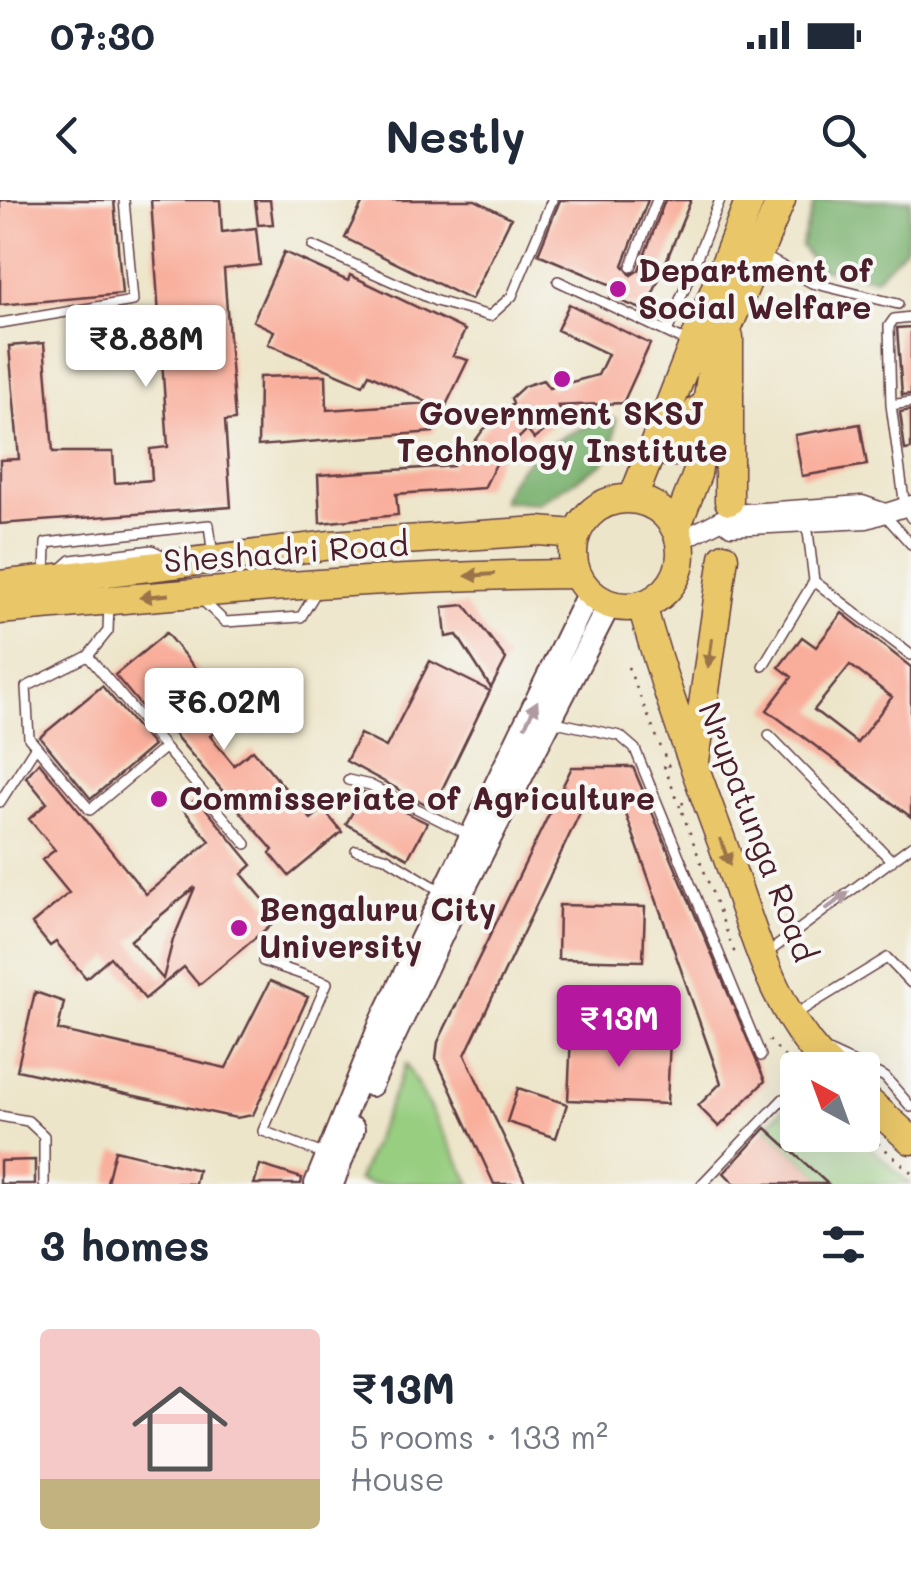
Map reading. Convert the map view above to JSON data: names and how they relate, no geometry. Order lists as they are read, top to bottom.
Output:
{
  "streets": {
    "main road": ["Sheshadri Road", "Nrupatunga Road"]
  },
  "crossings": [
    ["Sheshadri Road", "Nrupatunga Road"]
  ],
  "one_way": ["Nrupatunga Road"],
  "places": [
    "Department of Social Welfare",
    "Government SKSJ Technology Institute",
    "Commisseriate of Agriculture",
    "Bengaluru City University"
  ],
  "north": "top left",
  "page": {
    "status": "07:30",
    "header": "Nestly",
    "price": ["₹8.88M", "₹6.02M", "₹13M"],
    "heading": "3 homes",
    "list": [
      {
        "name": "₹13M",
        "note": "5 rooms · 133 m² · House"
      }
    ]
  }
}
